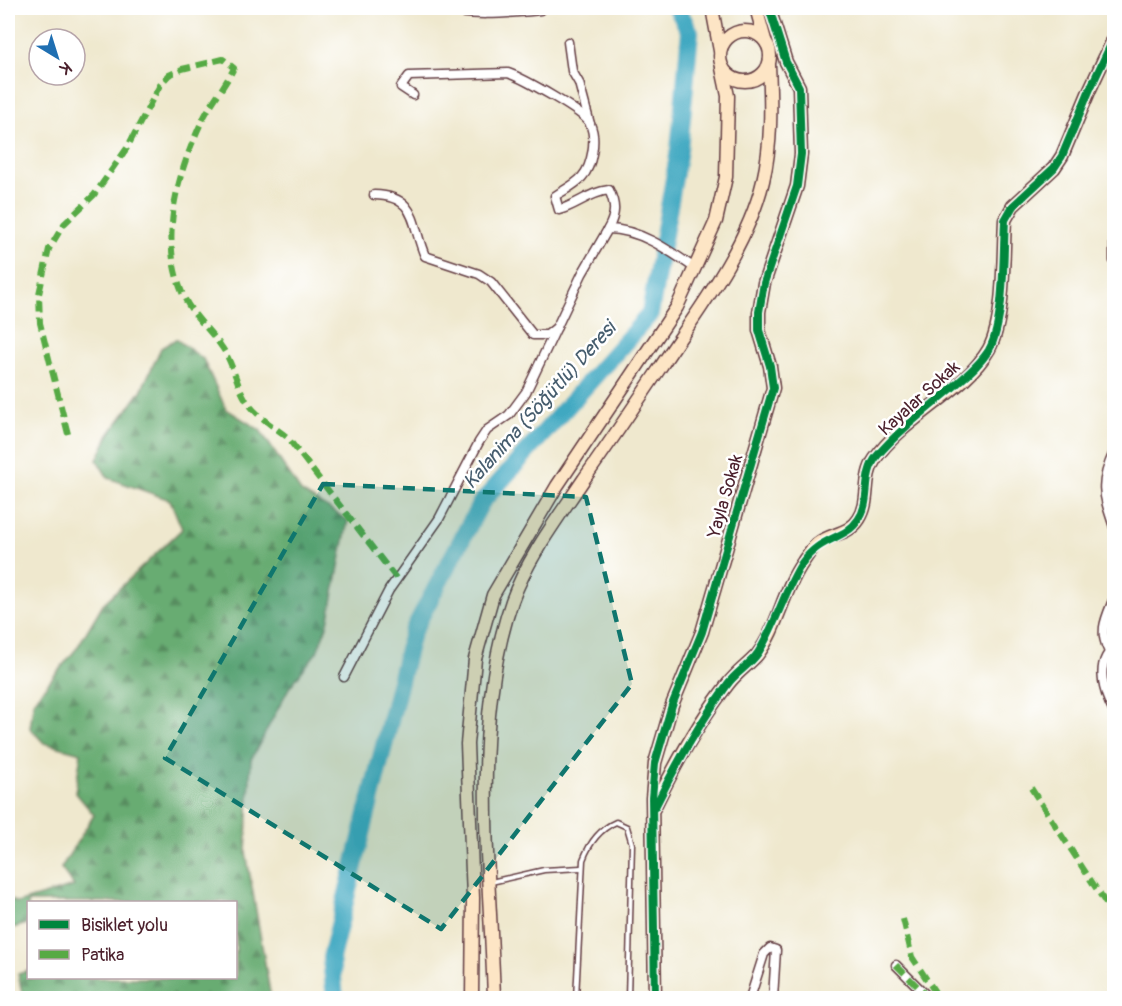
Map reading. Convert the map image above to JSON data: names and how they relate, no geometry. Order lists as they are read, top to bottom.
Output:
{
  "streets": {
    "main road": ["Kayalar Sokak", "Yayla Sokak"]
  },
  "crossings": [
    ["Kayalar Sokak", "Yayla Sokak"]
  ],
  "water": ["Kalanima (Söğütlü) Deresi"],
  "legend": ["Bisiklet yolu", "Patika"],
  "north": "bottom right"
}
